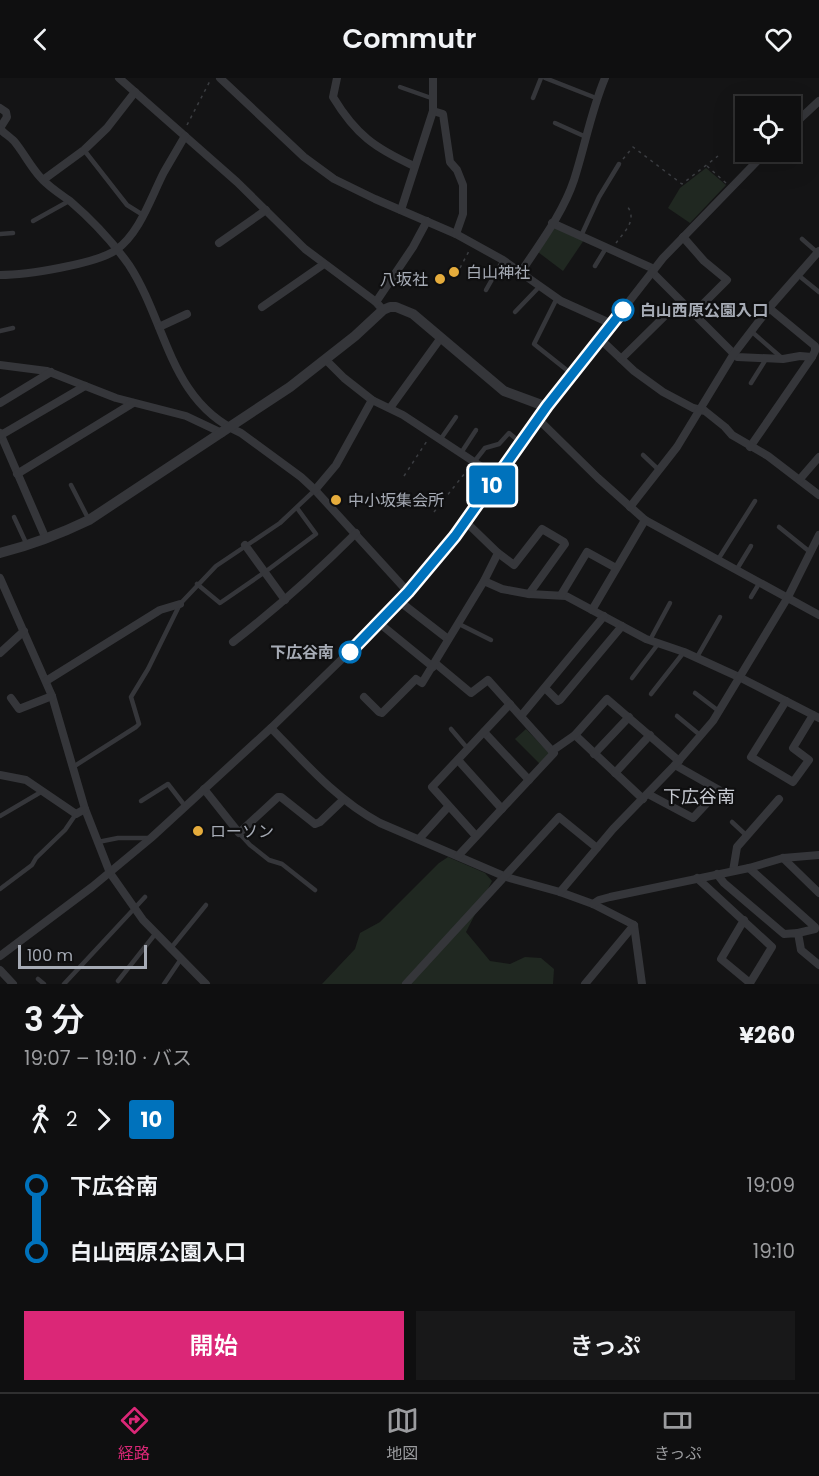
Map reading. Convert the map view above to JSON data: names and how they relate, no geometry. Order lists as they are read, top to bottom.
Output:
{
  "districts": ["下広谷南"],
  "places": [
    "白山神社",
    "八坂社",
    "白山西原公園入口",
    "中小坂集会所",
    "下広谷南",
    "ローソン"
  ],
  "lines": ["bus line 10"],
  "scale_bar": "100 m",
  "page": {
    "header": "Commutr",
    "on_map": "10",
    "scale": "100 m",
    "heading": ["3 分", "19:07 – 19:10 · バス", "¥260"],
    "legs": ["2", "10"],
    "list": [
      {
        "name": "下広谷南",
        "value": "19:09"
      },
      {
        "name": "白山西原公園入口",
        "value": "19:10"
      }
    ],
    "buttons": ["開始", "きっぷ"],
    "tabs": ["経路", "地図", "きっぷ"]
  }
}
